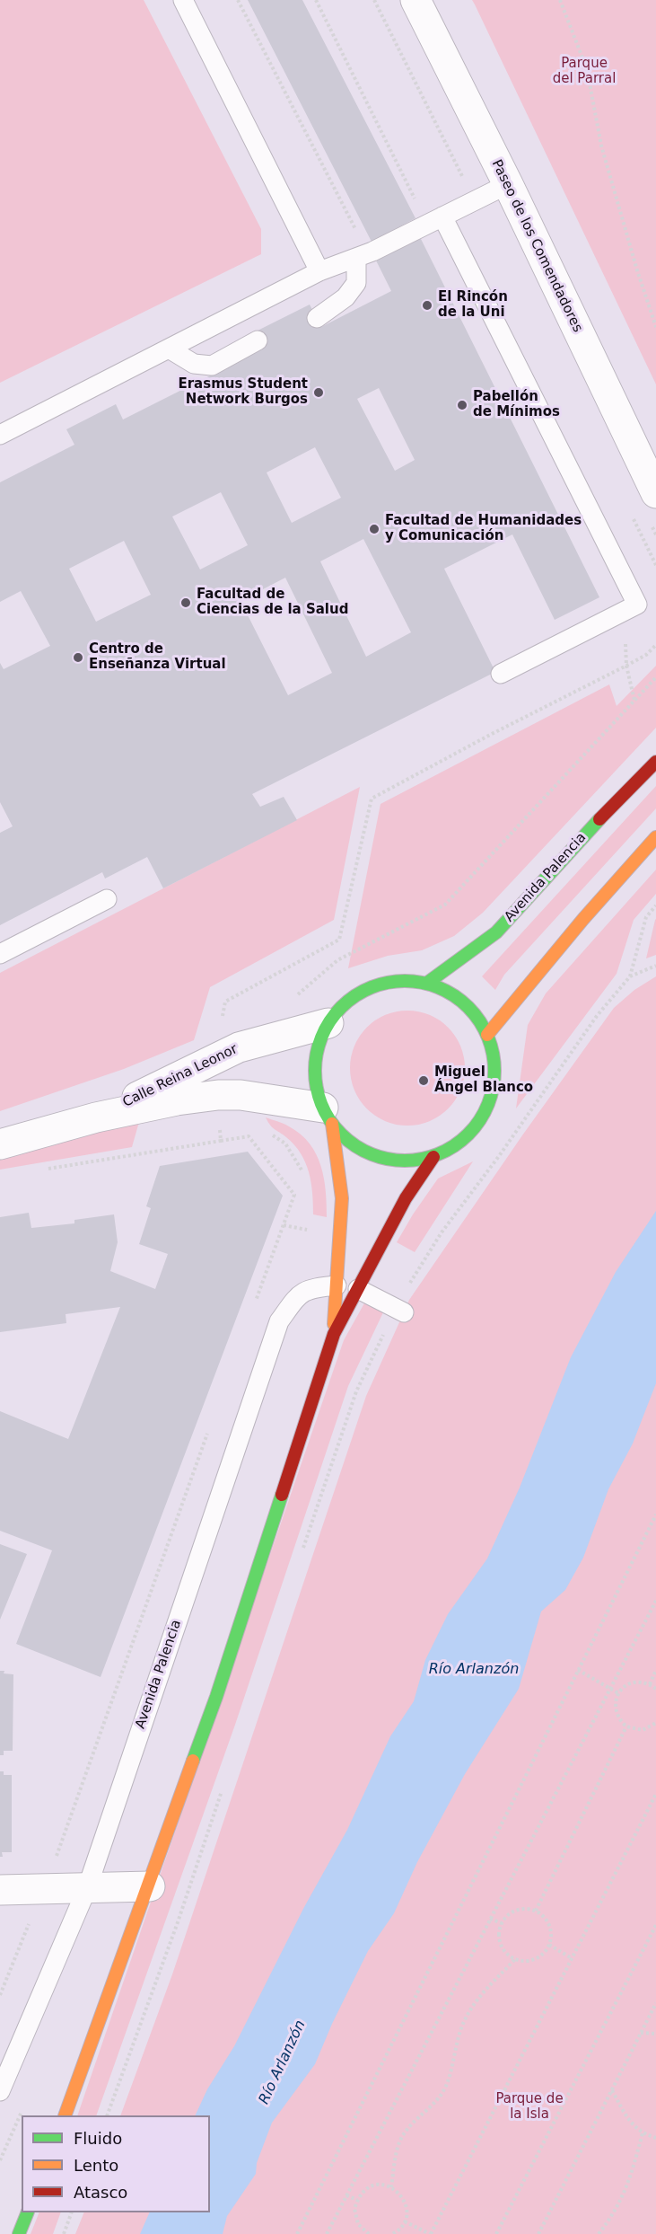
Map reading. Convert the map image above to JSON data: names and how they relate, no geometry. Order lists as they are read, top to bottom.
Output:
{
  "streets": {
    "highway": ["Avenida Palencia"],
    "street": ["Paseo de los Comendadores", "Calle Reina Leonor"]
  },
  "crossings": [
    ["Avenida Palencia", "Calle Reina Leonor"]
  ],
  "water": ["Río Arlanzón"],
  "parks": ["Parque del Parral", "Parque de la Isla"],
  "places": [
    "El Rincón de la Uni",
    "Erasmus Student Network Burgos",
    "Pabellón de Mínimos",
    "Facultad de Humanidades y Comunicación",
    "Facultad de Ciencias de la Salud",
    "Centro de Enseñanza Virtual",
    "Miguel Ángel Blanco"
  ],
  "legend": ["Fluido", "Lento", "Atasco"]
}
